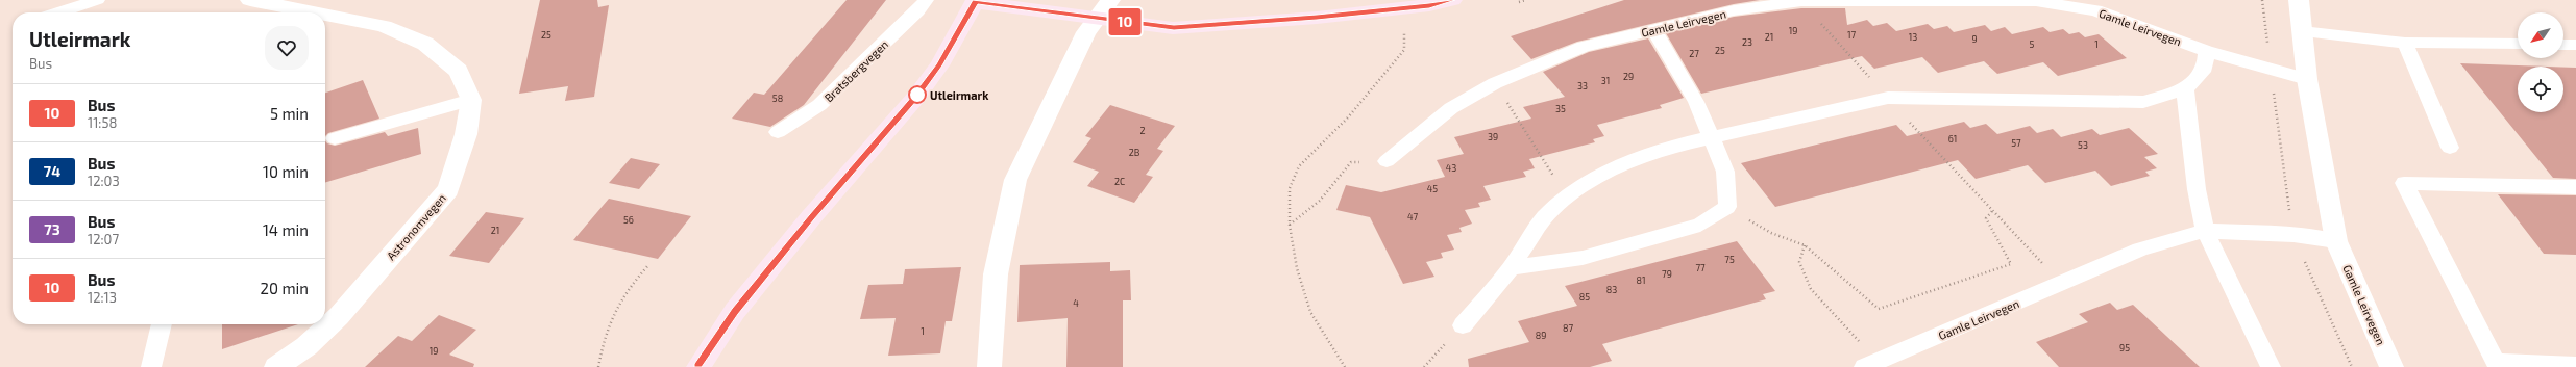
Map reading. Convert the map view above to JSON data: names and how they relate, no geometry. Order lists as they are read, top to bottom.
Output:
{
  "streets": {
    "street": ["Gamle Leirvegen", "Astronomvegen"],
    "lane": ["Bratsbergvegen"]
  },
  "places": ["Utleirmark"],
  "lines": ["bus line 10"],
  "house_numbers": [
    "19",
    "25",
    "17",
    "21",
    "13",
    "9",
    "23",
    "5",
    "1",
    "25",
    "27",
    "29",
    "31",
    "33",
    "58",
    "35",
    "2",
    "39",
    "61",
    "57",
    "53",
    "2B",
    "43",
    "2C",
    "45",
    "47",
    "56",
    "21",
    "75",
    "77",
    "79",
    "81",
    "83",
    "85",
    "4",
    "87",
    "1",
    "89",
    "95",
    "19"
  ],
  "north": "bottom left",
  "page": {
    "on_map": "10",
    "heading": ["Utleirmark", "Bus"],
    "list": [
      {
        "mark": "10",
        "name": "Bus",
        "note": "11:58",
        "value": "5 min"
      },
      {
        "mark": "74",
        "name": "Bus",
        "note": "12:03",
        "value": "10 min"
      },
      {
        "mark": "73",
        "name": "Bus",
        "note": "12:07",
        "value": "14 min"
      },
      {
        "mark": "10",
        "name": "Bus",
        "note": "12:13",
        "value": "20 min"
      }
    ]
  }
}
